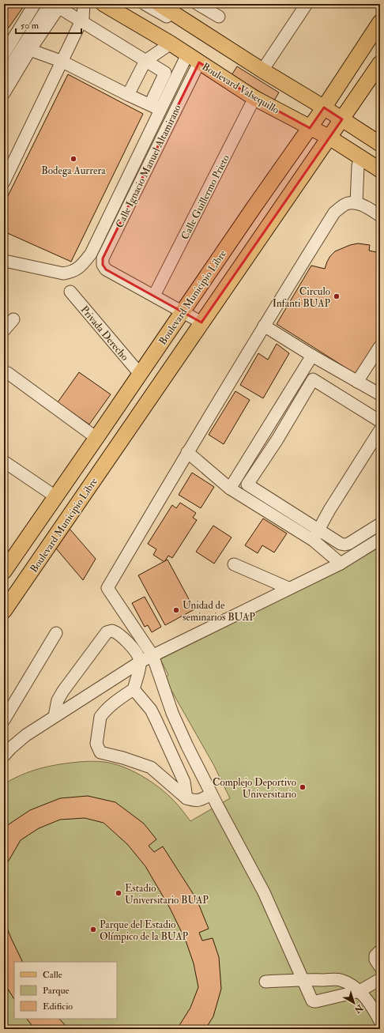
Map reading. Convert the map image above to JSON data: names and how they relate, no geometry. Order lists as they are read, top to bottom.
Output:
{
  "streets": {
    "main road": ["Boulevard Valsequillo", "Boulevard Municipio Libre"],
    "street": ["Calle Ignacio Manuel Altamirano", "Calle Guillermo Prieto", "Privada Derecho"]
  },
  "crossings": [
    ["Boulevard Valsequillo", "Calle Ignacio Manuel Altamirano"],
    ["Boulevard Valsequillo", "Calle Guillermo Prieto"],
    ["Boulevard Valsequillo", "Boulevard Municipio Libre"],
    ["Calle Ignacio Manuel Altamirano", "Calle Guillermo Prieto"],
    ["Boulevard Municipio Libre", "Privada Derecho"]
  ],
  "places": [
    "Bodega Aurrera",
    "Circulo Infanti BUAP",
    "Unidad de seminarios BUAP",
    "Complejo Deportivo Universitario",
    "Estadio Universitario BUAP",
    "Parque del Estadio Olímpico de la BUAP"
  ],
  "legend": ["Calle", "Parque", "Edificio"],
  "scale_bar": "50 m",
  "north": "bottom right"
}
